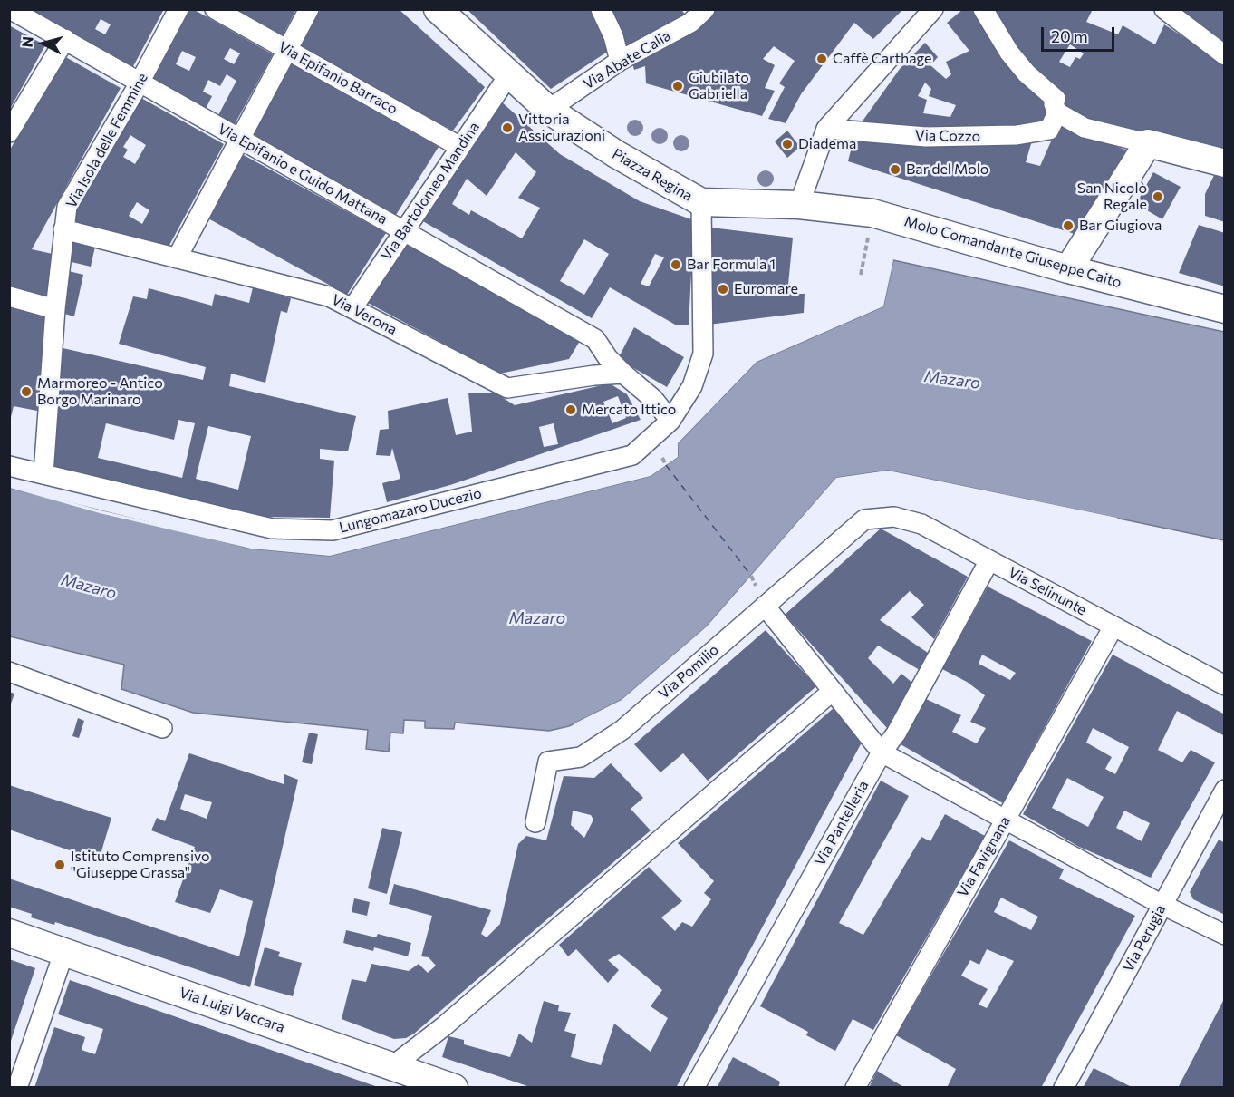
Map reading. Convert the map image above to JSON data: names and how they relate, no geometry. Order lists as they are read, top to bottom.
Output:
{
  "streets": {
    "main road": ["Piazza Regina", "Molo Comandante Giuseppe Caito", "Via Luigi Vaccara"],
    "street": [
      "Via Abate Calia",
      "Via Epifanio Barraco",
      "Via Cozzo",
      "Via Isola delle Femmine",
      "Via Epifanio e Guido Mattana",
      "Via Bartolomeo Mandina",
      "Via Verona",
      "Lungomazaro Ducezio",
      "Via Selinunte",
      "Via Pomilio",
      "Via Pantelleria",
      "Via Favignana",
      "Via Perugia"
    ]
  },
  "crossings": [
    ["Via Abate Calia", "Piazza Regina"],
    ["Via Epifanio Barraco", "Via Bartolomeo Mandina"],
    ["Via Isola delle Femmine", "Via Epifanio e Guido Mattana"],
    ["Via Isola delle Femmine", "Via Verona"],
    ["Via Isola delle Femmine", "Lungomazaro Ducezio"],
    ["Via Epifanio e Guido Mattana", "Via Bartolomeo Mandina"],
    ["Via Epifanio e Guido Mattana", "Via Verona"],
    ["Piazza Regina", "Via Bartolomeo Mandina"],
    ["Piazza Regina", "Molo Comandante Giuseppe Caito"],
    ["Piazza Regina", "Lungomazaro Ducezio"],
    ["Via Bartolomeo Mandina", "Via Verona"],
    ["Via Selinunte", "Via Pomilio"],
    ["Via Selinunte", "Via Pantelleria"],
    ["Via Selinunte", "Via Favignana"]
  ],
  "water": ["Mazaro"],
  "places": [
    "Caffè Carthage",
    "Giubilato Gabriella",
    "Vittoria Assicurazioni",
    "Diadema",
    "Bar del Molo",
    "San Nicolò Regale",
    "Bar Giugiova",
    "Bar Formula 1",
    "Euromare",
    "Marmoreo - Antico Borgo Marinaro",
    "Mercato Ittico",
    "Istituto Comprensivo \"Giuseppe Grassa\""
  ],
  "scale_bar": "20 m",
  "north": "left"
}
